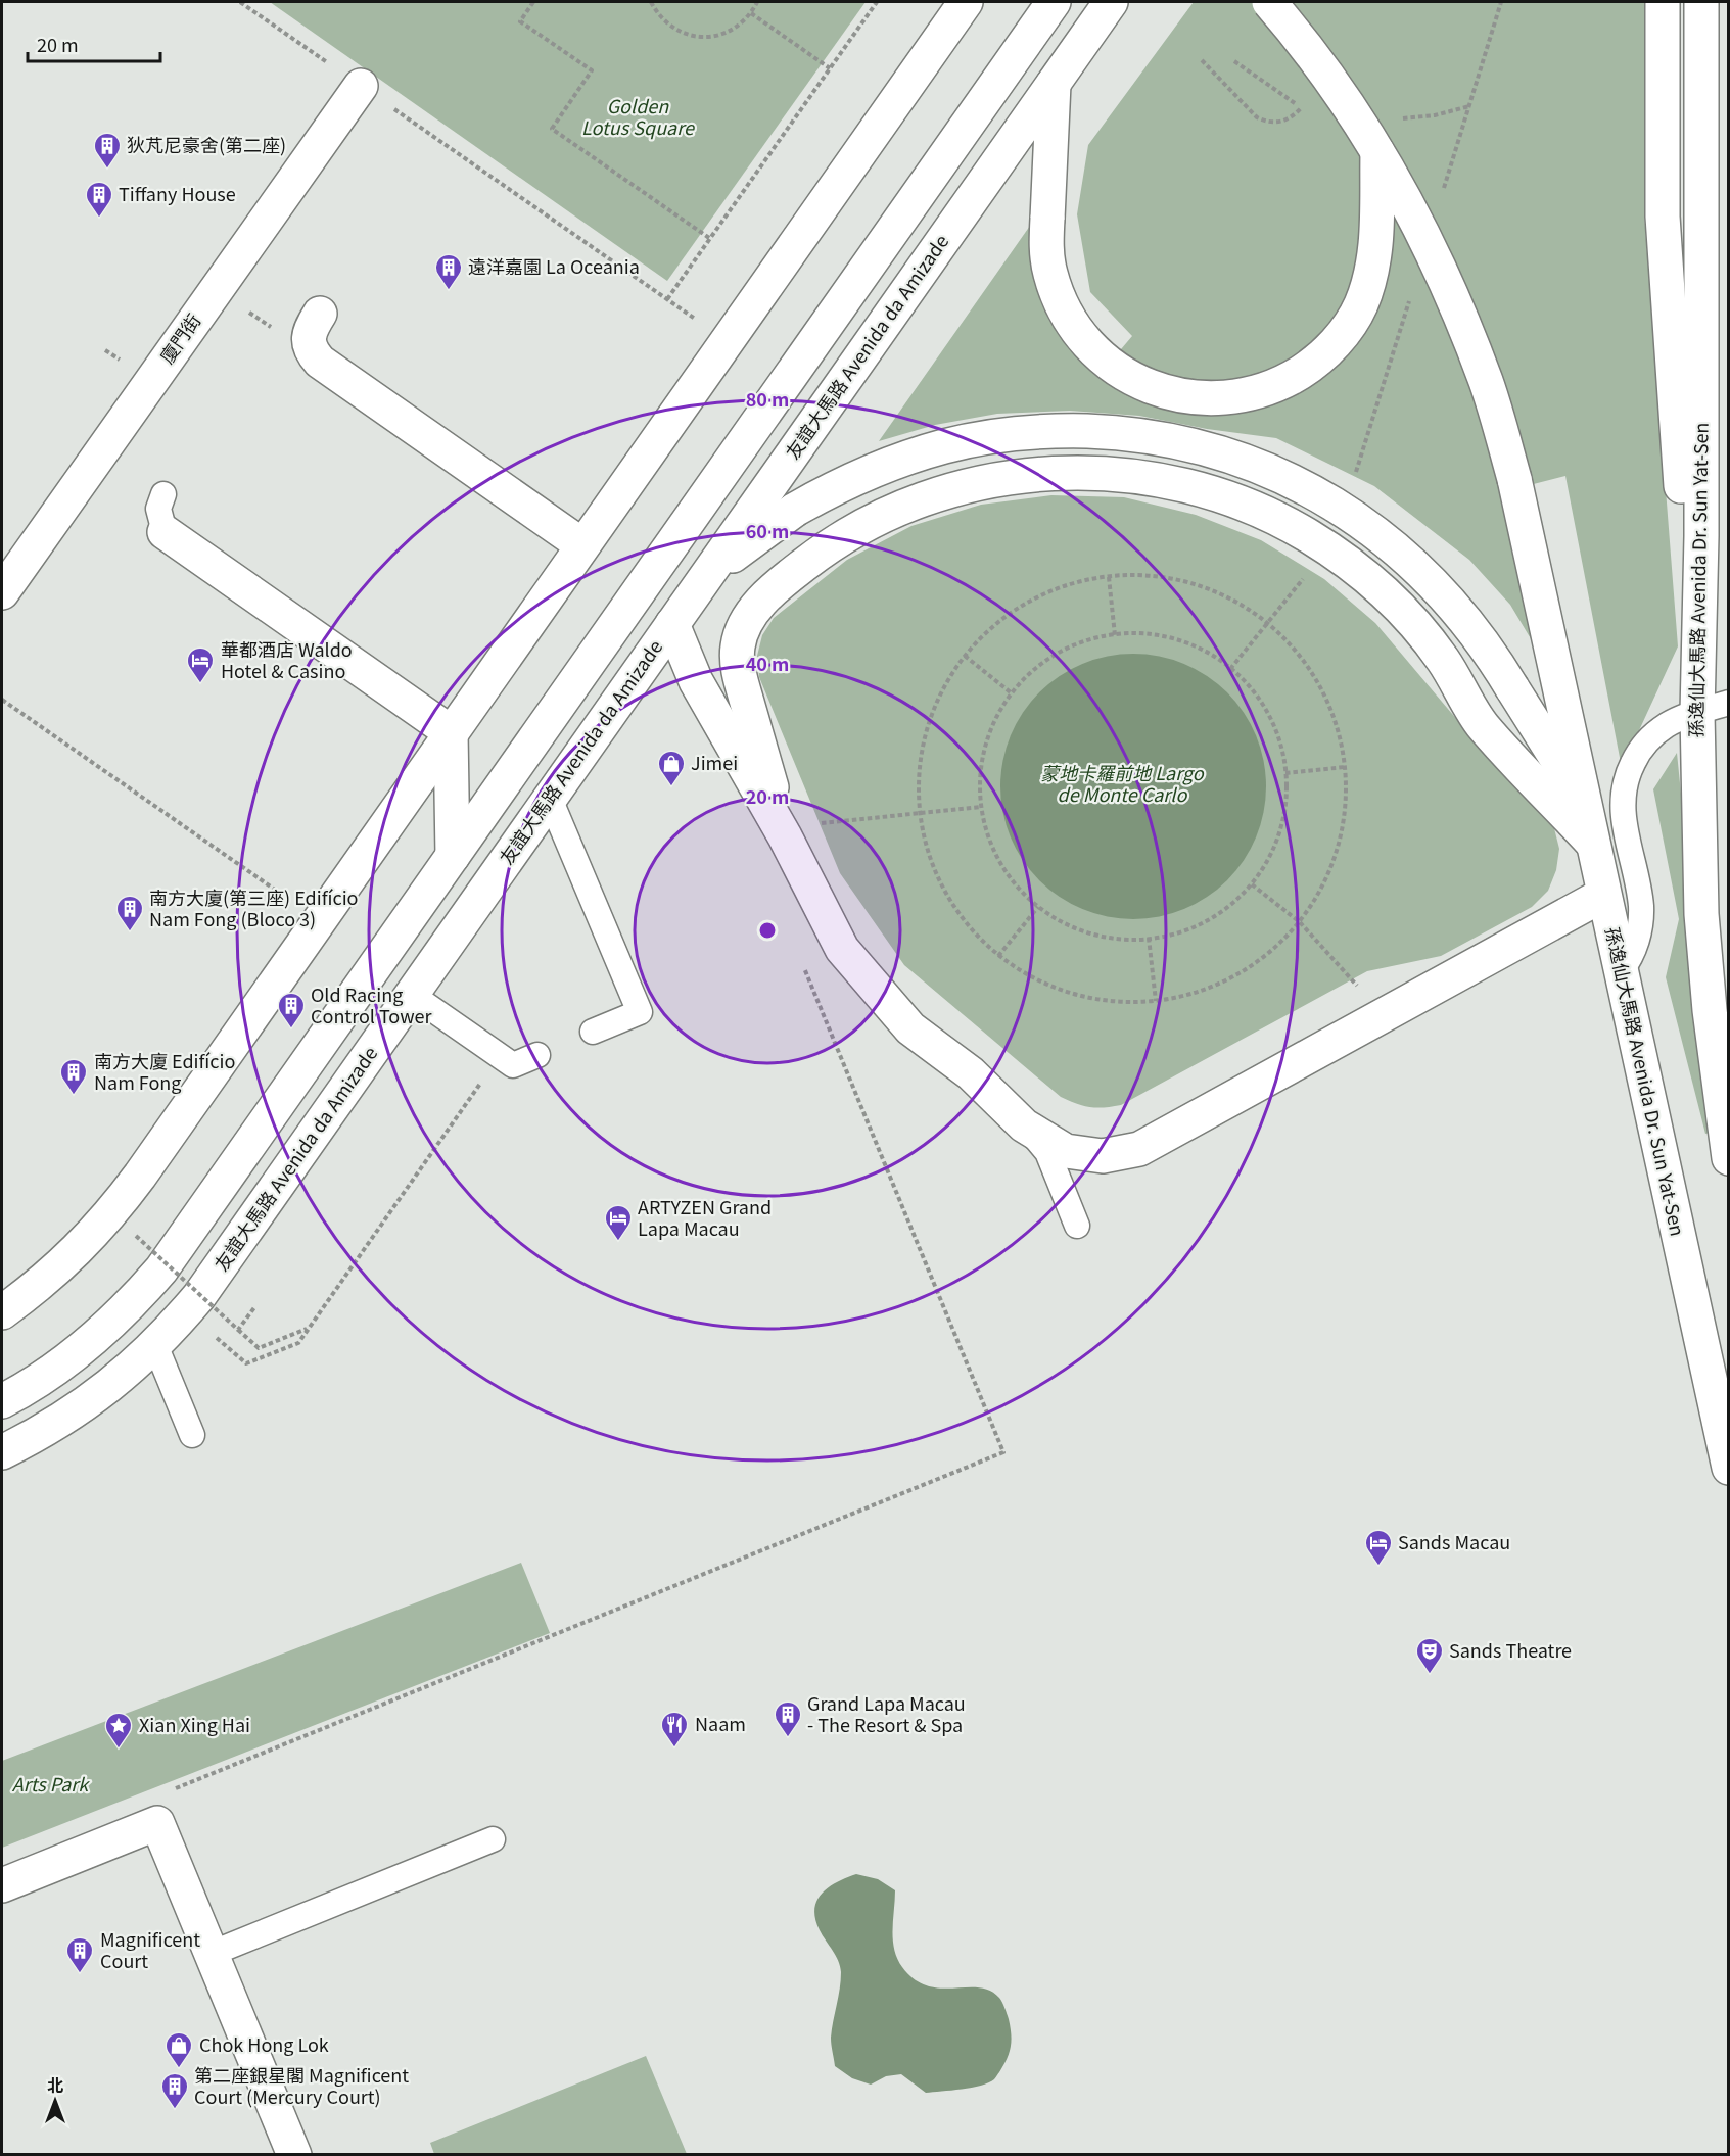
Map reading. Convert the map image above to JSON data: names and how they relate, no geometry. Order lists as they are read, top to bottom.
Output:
{
  "streets": {
    "main road": ["廈門街", "友誼大馬路 Avenida da Amizade", "孫逸仙大馬路 Avenida Dr. Sun Yat-Sen"]
  },
  "parks": ["Golden Lotus Square", "蒙地卡羅前地 Largo de Monte Carlo", "Arts Park"],
  "places": {
    "building": [
      "狄芃尼豪舍(第二座)",
      "Tiffany House",
      "遠洋嘉園 La Oceania",
      "南方大廈(第三座) Edifício Nam Fong (Bloco 3)",
      "Old Racing Control Tower",
      "南方大廈 Edifício Nam Fong",
      "Grand Lapa Macau - The Resort & Spa",
      "Magnificent Court",
      "第二座銀星閣 Magnificent Court (Mercury Court)"
    ],
    "hotel": ["華都酒店 Waldo Hotel & Casino", "ARTYZEN Grand Lapa Macau", "Sands Macau"],
    "shop": ["Jimei", "Chok Hong Lok"],
    "theatre": ["Sands Theatre"],
    "restaurant": ["Naam"],
    "place": ["Xian Xing Hai"]
  },
  "scale_bar": "20 m",
  "north": "top",
  "rings": [
    "80 m",
    "60 m",
    "40 m",
    "20 m"
  ]
}
